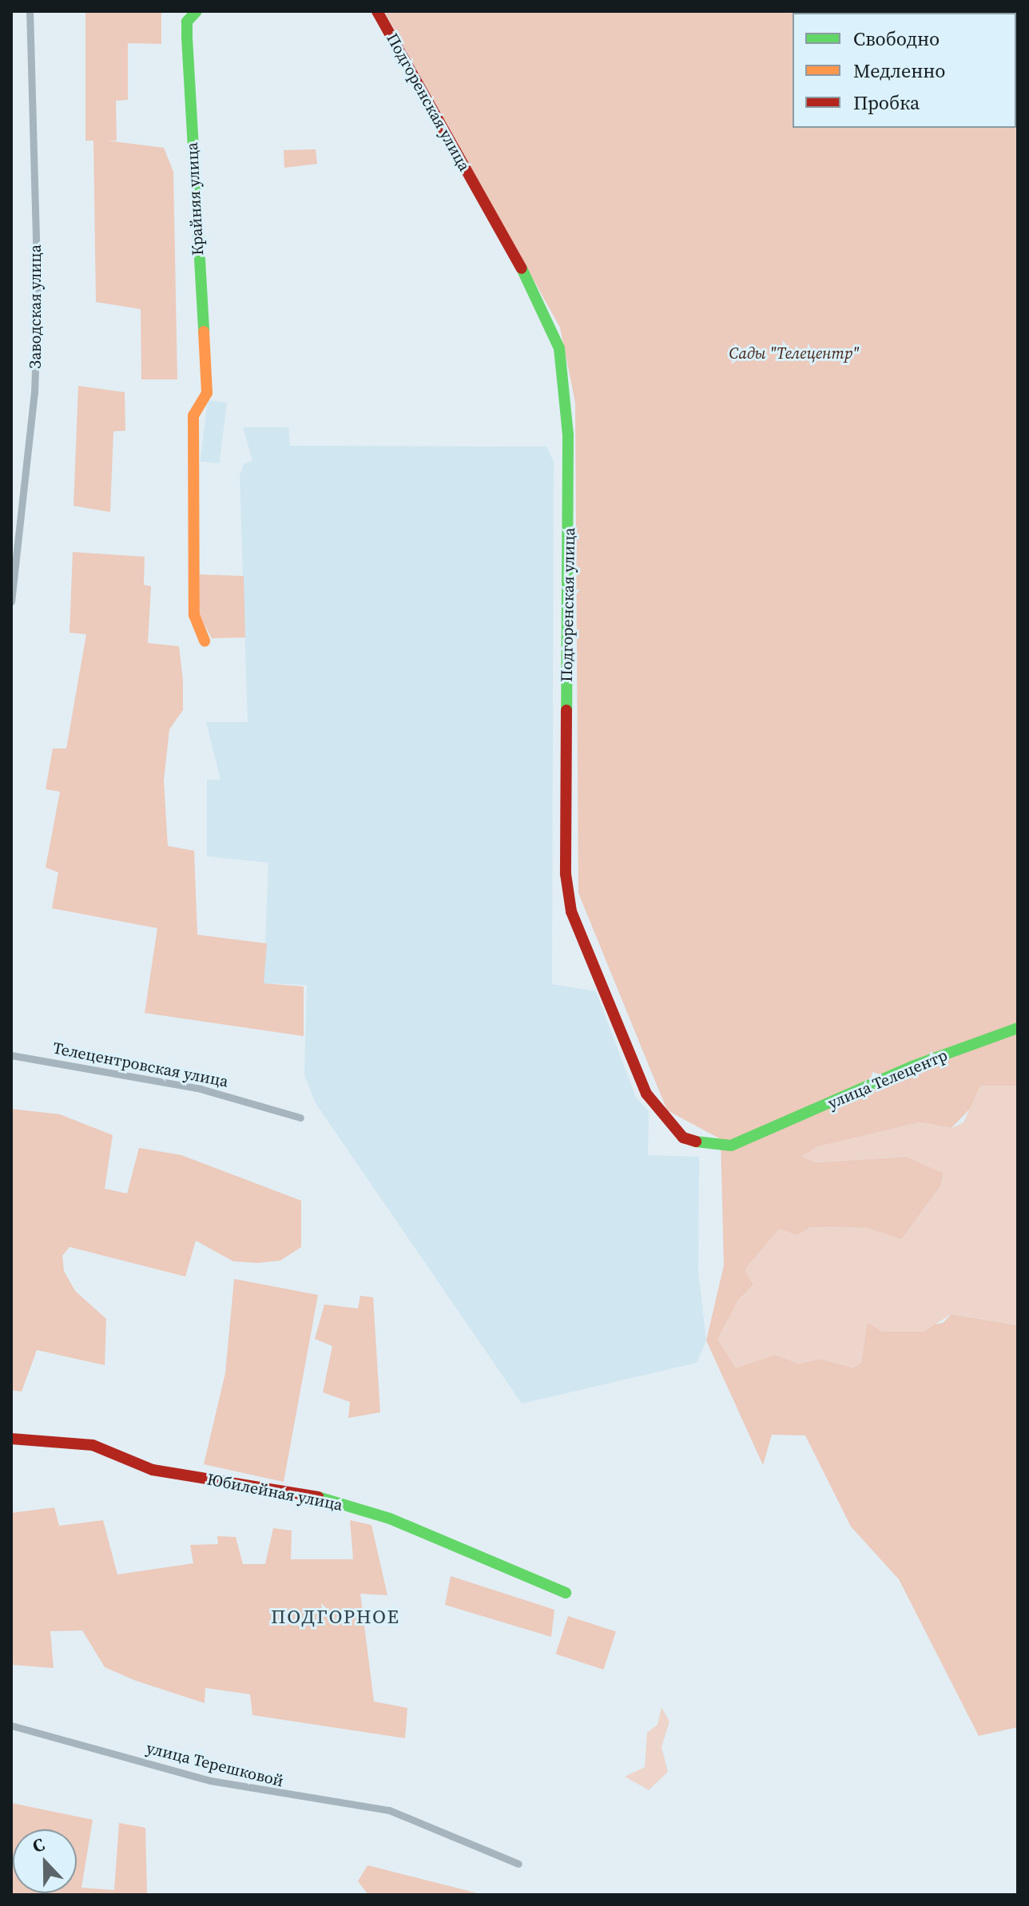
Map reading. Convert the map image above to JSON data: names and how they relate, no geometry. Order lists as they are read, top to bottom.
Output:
{
  "streets": {
    "street": [
      "Подгоренская улица",
      "Крайняя улица",
      "Заводская улица",
      "Телецентровская улица",
      "улица Телецентр",
      "Юбилейная улица",
      "улица Терешковой"
    ]
  },
  "crossings": [
    ["Подгоренская улица", "улица Телецентр"]
  ],
  "districts": ["ПОДГОРНОЕ"],
  "parks": ["Сады \"Телецентр\""],
  "legend": ["Свободно", "Медленно", "Пробка"],
  "north": "top"
}
